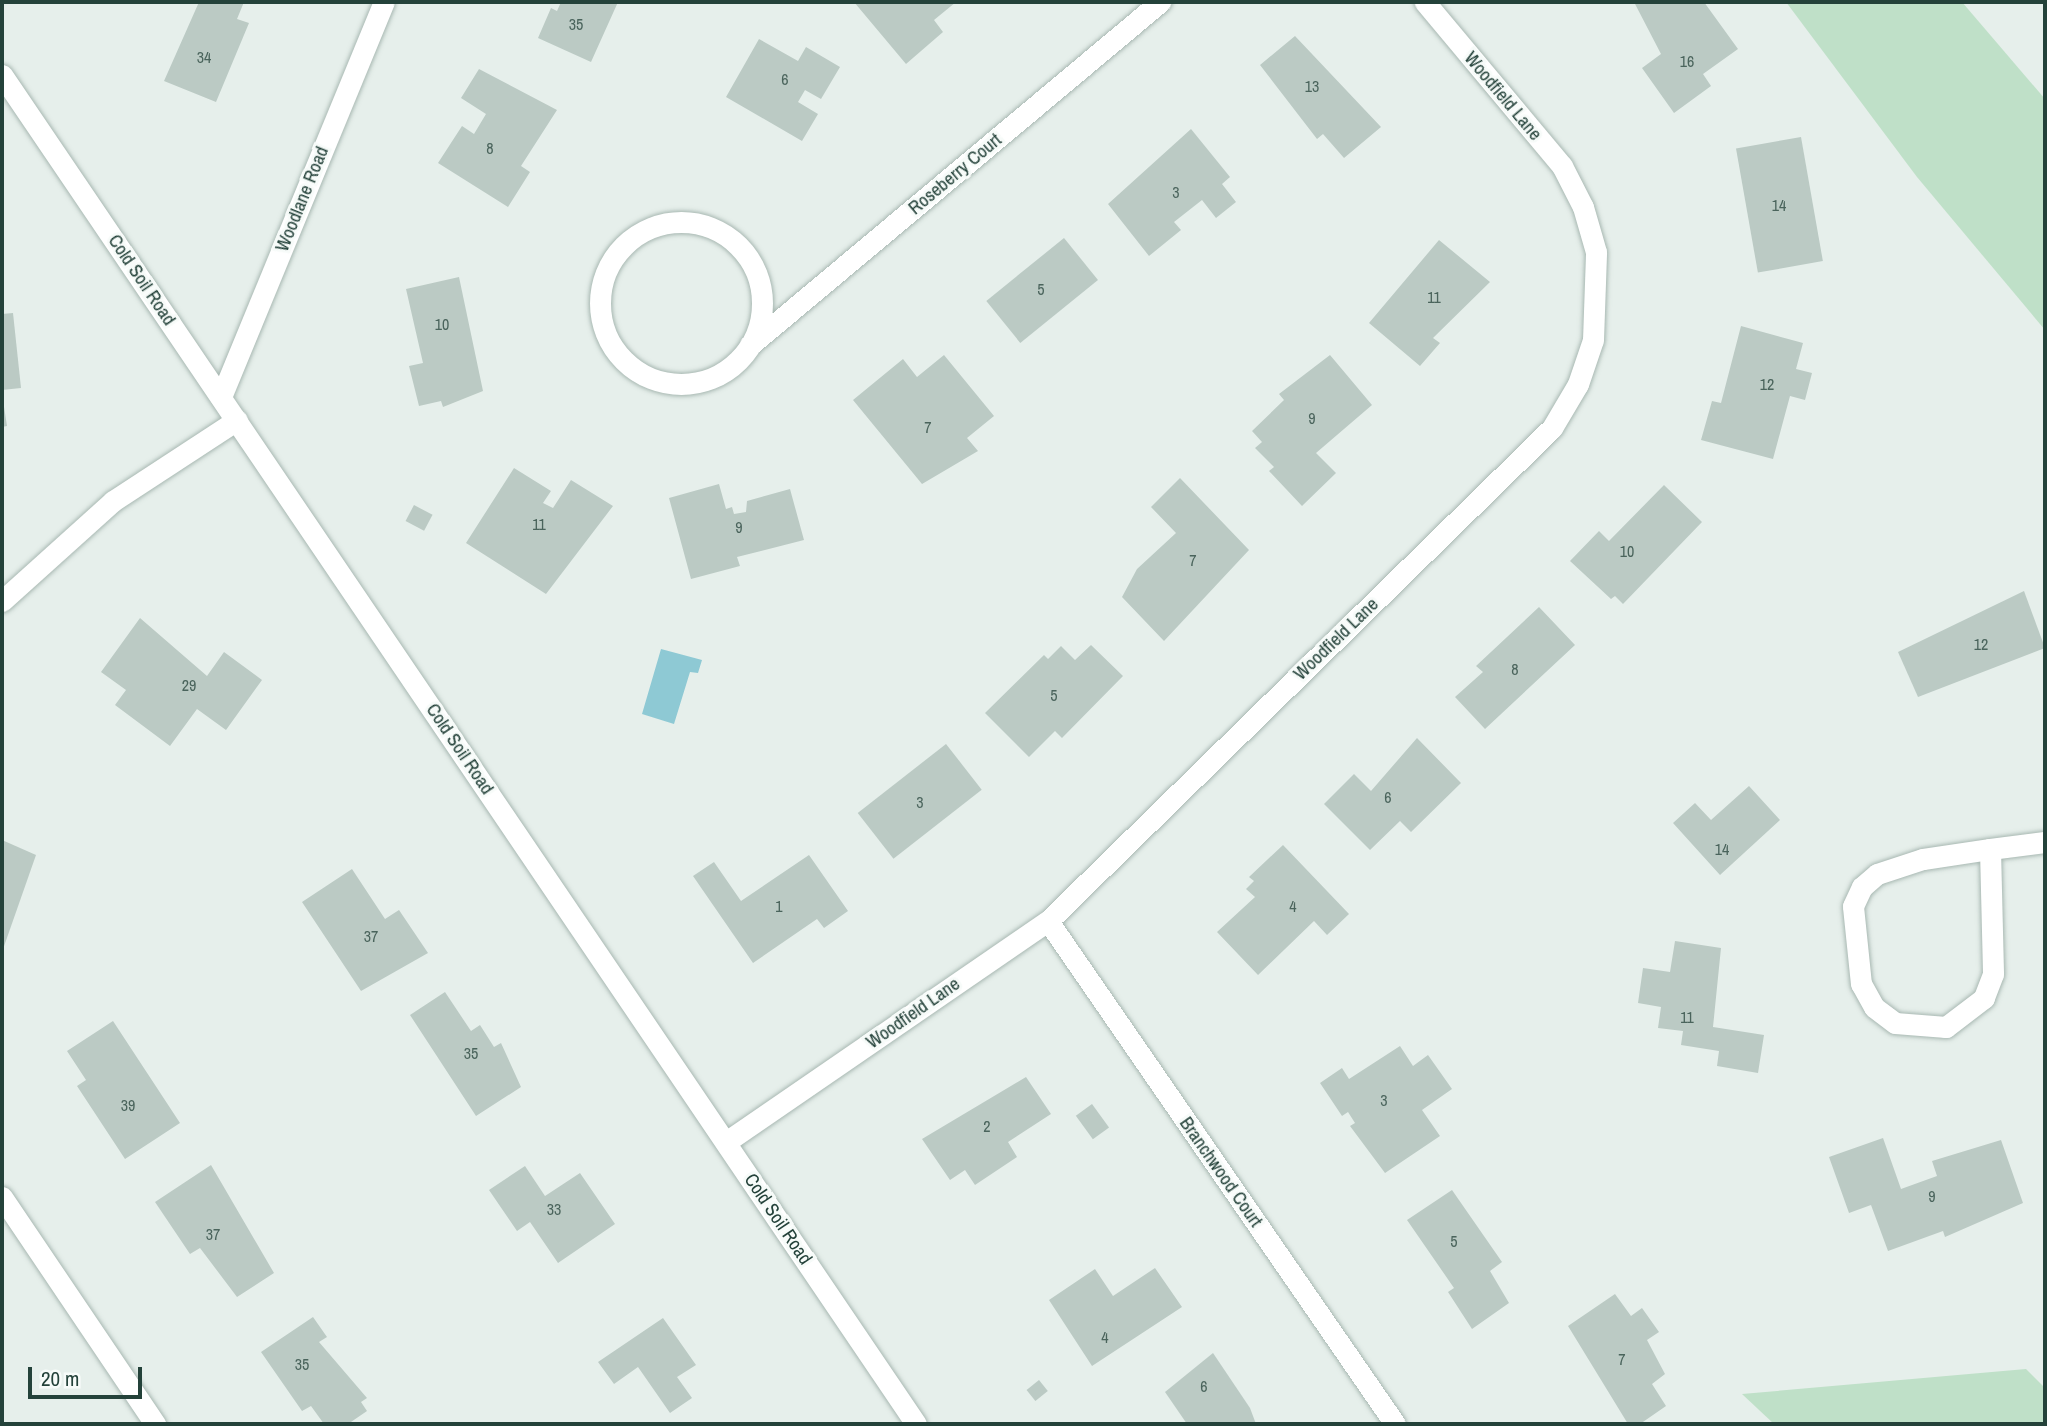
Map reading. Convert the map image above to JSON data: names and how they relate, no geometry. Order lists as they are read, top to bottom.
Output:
{
  "streets": {
    "street": [
      "Woodfield Lane",
      "Roseberry Court",
      "Woodlane Road",
      "Cold Soil Road",
      "Branchwood Court"
    ]
  },
  "crossings": [
    ["Woodfield Lane", "Cold Soil Road"],
    ["Woodfield Lane", "Branchwood Court"],
    ["Woodlane Road", "Cold Soil Road"]
  ],
  "house_numbers": [
    "35",
    "34",
    "16",
    "6",
    "13",
    "8",
    "3",
    "14",
    "5",
    "11",
    "10",
    "12",
    "9",
    "7",
    "11",
    "9",
    "10",
    "7",
    "12",
    "8",
    "29",
    "5",
    "6",
    "3",
    "14",
    "1",
    "4",
    "37",
    "11",
    "35",
    "3",
    "39",
    "2",
    "9",
    "33",
    "37",
    "5",
    "4",
    "7",
    "35",
    "6"
  ],
  "scale_bar": "20 m"
}
